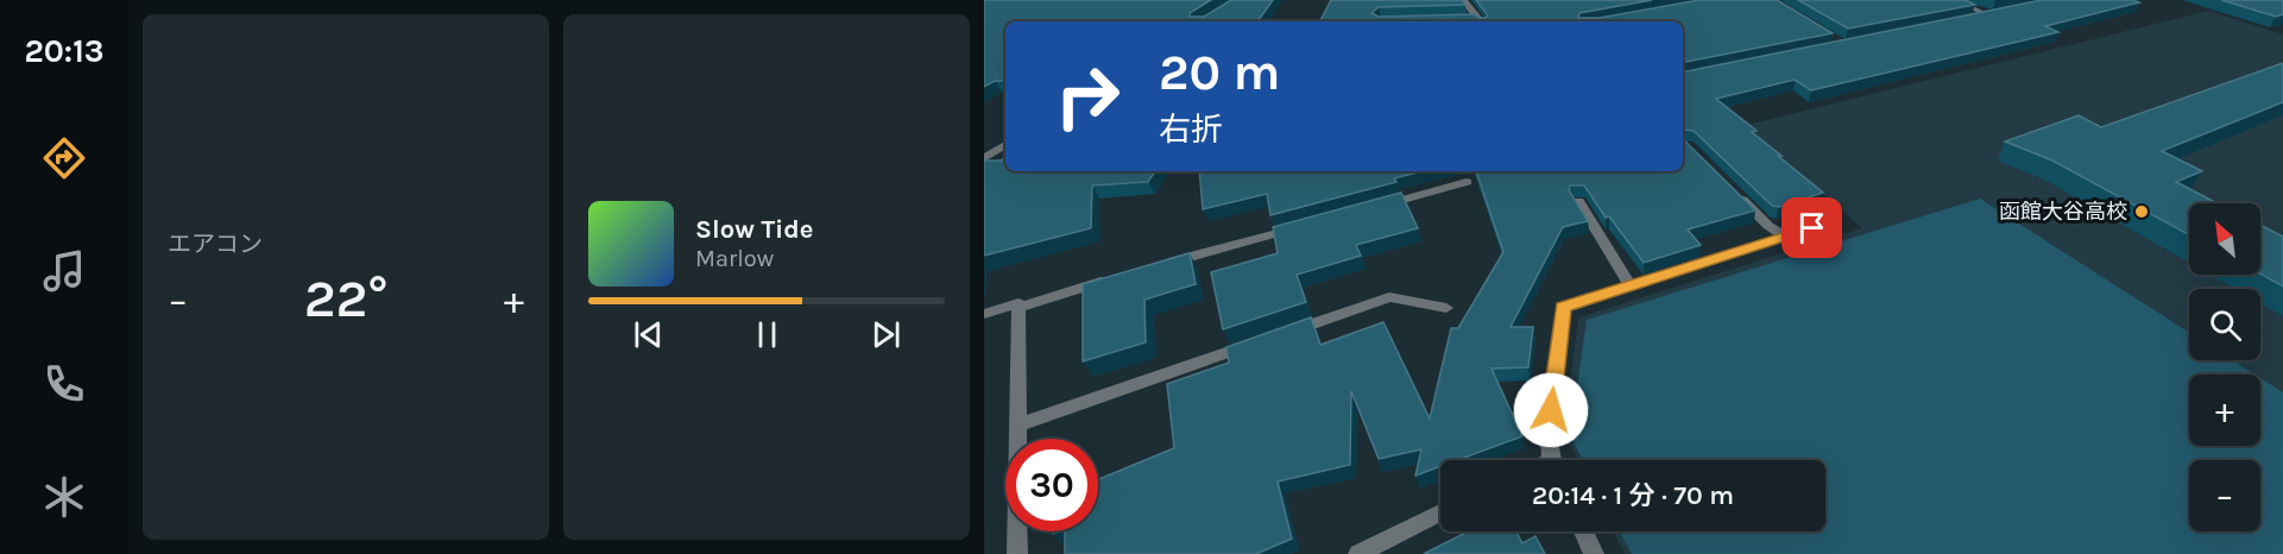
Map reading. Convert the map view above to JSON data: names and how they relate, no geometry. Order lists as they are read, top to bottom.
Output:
{
  "places": ["函館大谷高校"],
  "north": "top left",
  "page": {
    "tabs": "20:13",
    "tile": "エアコン",
    "turn": ["20 m", "右折"],
    "song": ["Slow Tide", "Marlow"],
    "map_buttons": ["+", "−"],
    "heat": ["−", "22°", "+"],
    "limit": "30",
    "trip": "20:14 · 1 分 · 70 m"
  }
}
